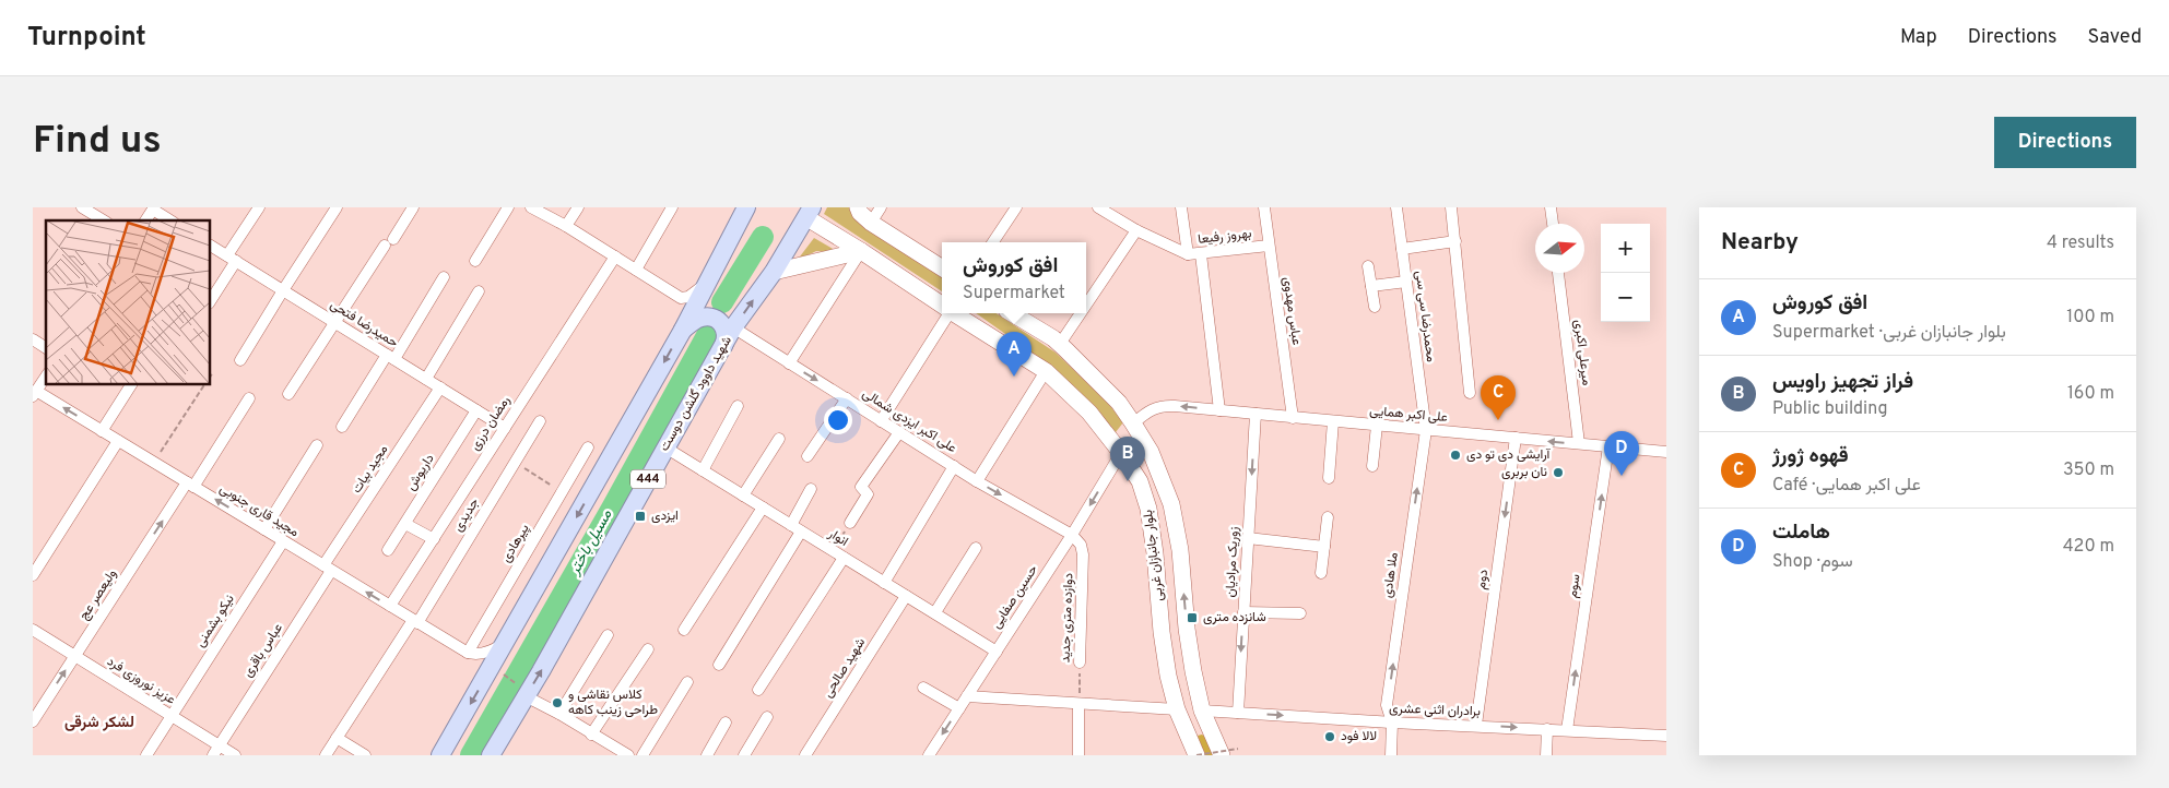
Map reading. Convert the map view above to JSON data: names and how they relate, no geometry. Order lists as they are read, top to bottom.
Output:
{
  "streets": {
    "main road": ["شهید داوود گلشن دوست", "444", "بلوار جانبازان غربی"],
    "street": [
      "بهروز رفیعا",
      "عباس مهدوی",
      "محمدرضا سی سی",
      "حمیدرضا فتحی",
      "میرعلی اکبری",
      "علی اکبر همایی",
      "علی اکبر ایزدی شمالی",
      "رمضان درزی",
      "مجید بیات",
      "داریوش",
      "مجید قاری جنوبی",
      "جدیدی",
      "انوار",
      "پیرهادی",
      "زوریک مرادیان",
      "ملا هادی",
      "دوم",
      "سوم",
      "ولیعصر عج",
      "حسین صفایی",
      "دوازده متری جدید",
      "نیکو بشمنی",
      "عباس باقری",
      "شهید صالحی",
      "عزیز نوروزی فرد",
      "برادران اثنی عشری"
    ]
  },
  "crossings": [
    ["بهروز رفیعا", "عباس مهدوی"],
    ["عباس مهدوی", "علی اکبر همایی"],
    ["محمدرضا سی سی", "علی اکبر همایی"],
    ["محمدرضا سی سی", "ملا هادی"],
    ["حمیدرضا فتحی", "رمضان درزی"],
    ["حمیدرضا فتحی", "مجید بیات"],
    ["حمیدرضا فتحی", "داریوش"],
    ["میرعلی اکبری", "علی اکبر همایی"],
    ["شهید داوود گلشن دوست", "علی اکبر ایزدی شمالی"],
    ["شهید داوود گلشن دوست", "انوار"],
    ["شهید داوود گلشن دوست", "بلوار جانبازان غربی"],
    ["علی اکبر همایی", "بلوار جانبازان غربی"],
    ["علی اکبر همایی", "زوریک مرادیان"],
    ["علی اکبر همایی", "ملا هادی"],
    ["علی اکبر همایی", "دوم"],
    ["علی اکبر همایی", "سوم"],
    ["علی اکبر ایزدی شمالی", "حسین صفایی"],
    ["علی اکبر ایزدی شمالی", "دوازده متری جدید"],
    ["رمضان درزی", "مجید قاری جنوبی"],
    ["مجید بیات", "مجید قاری جنوبی"],
    ["مجید بیات", "عباس باقری"],
    ["مجید قاری جنوبی", "جدیدی"],
    ["مجید قاری جنوبی", "پیرهادی"],
    ["مجید قاری جنوبی", "ولیعصر عج"],
    ["مجید قاری جنوبی", "نیکو بشمنی"],
    ["مجید قاری جنوبی", "عباس باقری"],
    ["انوار", "حسین صفایی"],
    ["انوار", "شهید صالحی"],
    ["بلوار جانبازان غربی", "حسین صفایی"],
    ["بلوار جانبازان غربی", "برادران اثنی عشری"],
    ["زوریک مرادیان", "برادران اثنی عشری"],
    ["ملا هادی", "برادران اثنی عشری"],
    ["دوم", "برادران اثنی عشری"],
    ["سوم", "برادران اثنی عشری"],
    ["ولیعصر عج", "عزیز نوروزی فرد"],
    ["حسین صفایی", "دوازده متری جدید"],
    ["نیکو بشمنی", "عزیز نوروزی فرد"],
    ["عباس باقری", "عزیز نوروزی فرد"]
  ],
  "one_way": [
    "علی اکبر ایزدی شمالی",
    "مجید قاری جنوبی",
    "دوم",
    "سوم",
    "حسین صفایی",
    "برادران اثنی عشری"
  ],
  "districts": ["لشکر شرقی"],
  "water": ["مسیل باختر"],
  "places": {
    "other": [
      "آرایشی دی تو دی",
      "نان بربرى",
      "کلاس نقاشی و طراحی زینب کاهه",
      "لالا فود"
    ],
    "transit": ["ایزدی", "شانزده متری"]
  },
  "north": "right",
  "page": {
    "header": "Turnpoint",
    "nav": ["Map", "Directions", "Saved"],
    "buttons": "Directions",
    "title": "Find us",
    "heading": ["Nearby", "4 results"],
    "map_buttons": ["+", "−"],
    "popup": ["افق کوروش", "Supermarket"],
    "list": [
      {
        "mark": "A",
        "name": "افق کوروش",
        "note": "Supermarket · بلوار جانبازان غربی",
        "value": "100 m"
      },
      {
        "mark": "B",
        "name": "فراز تجهیز راویس",
        "note": "Public building",
        "value": "160 m"
      },
      {
        "mark": "C",
        "name": "قهوه ژورژ",
        "note": "Café · علی اکبر همایی",
        "value": "350 m"
      },
      {
        "mark": "D",
        "name": "هاملت",
        "note": "Shop · سوم",
        "value": "420 m"
      }
    ],
    "pins": [
      "A",
      "C",
      "D",
      "B"
    ]
  }
}
